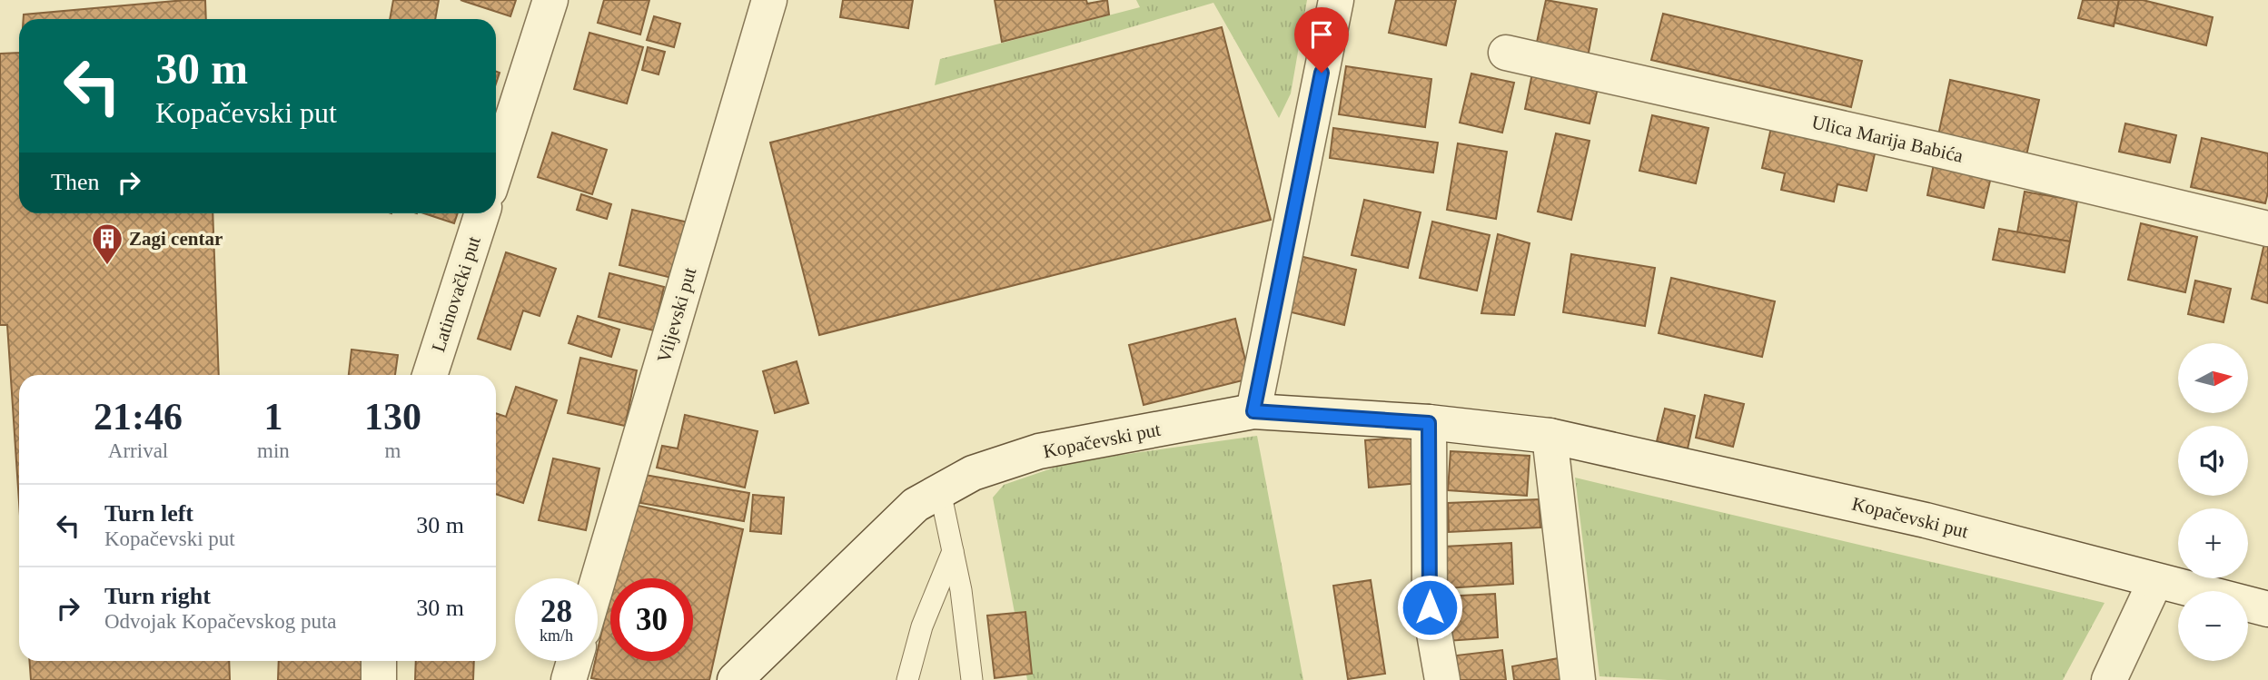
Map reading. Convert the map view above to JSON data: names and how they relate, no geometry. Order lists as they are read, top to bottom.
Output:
{
  "streets": {
    "street": [
      "Ulica Marija Babića",
      "Latinovački put",
      "Viljevski put",
      "Kopačevski put"
    ]
  },
  "places": {
    "building": ["Zagi centar"]
  },
  "north": "right",
  "page": {
    "turn": ["30 m", "Kopačevski put"],
    "then": "Then",
    "map_buttons": ["+", "−"],
    "eta": [
      "21:46",
      "Arrival",
      "1",
      "min",
      "130",
      "m"
    ],
    "list": [
      {
        "name": "Turn left",
        "note": "Kopačevski put",
        "value": "30 m"
      },
      {
        "name": "Turn right",
        "note": "Odvojak Kopačevskog puta",
        "value": "30 m"
      }
    ],
    "speed": "28 km/h",
    "limit": "30"
  }
}
